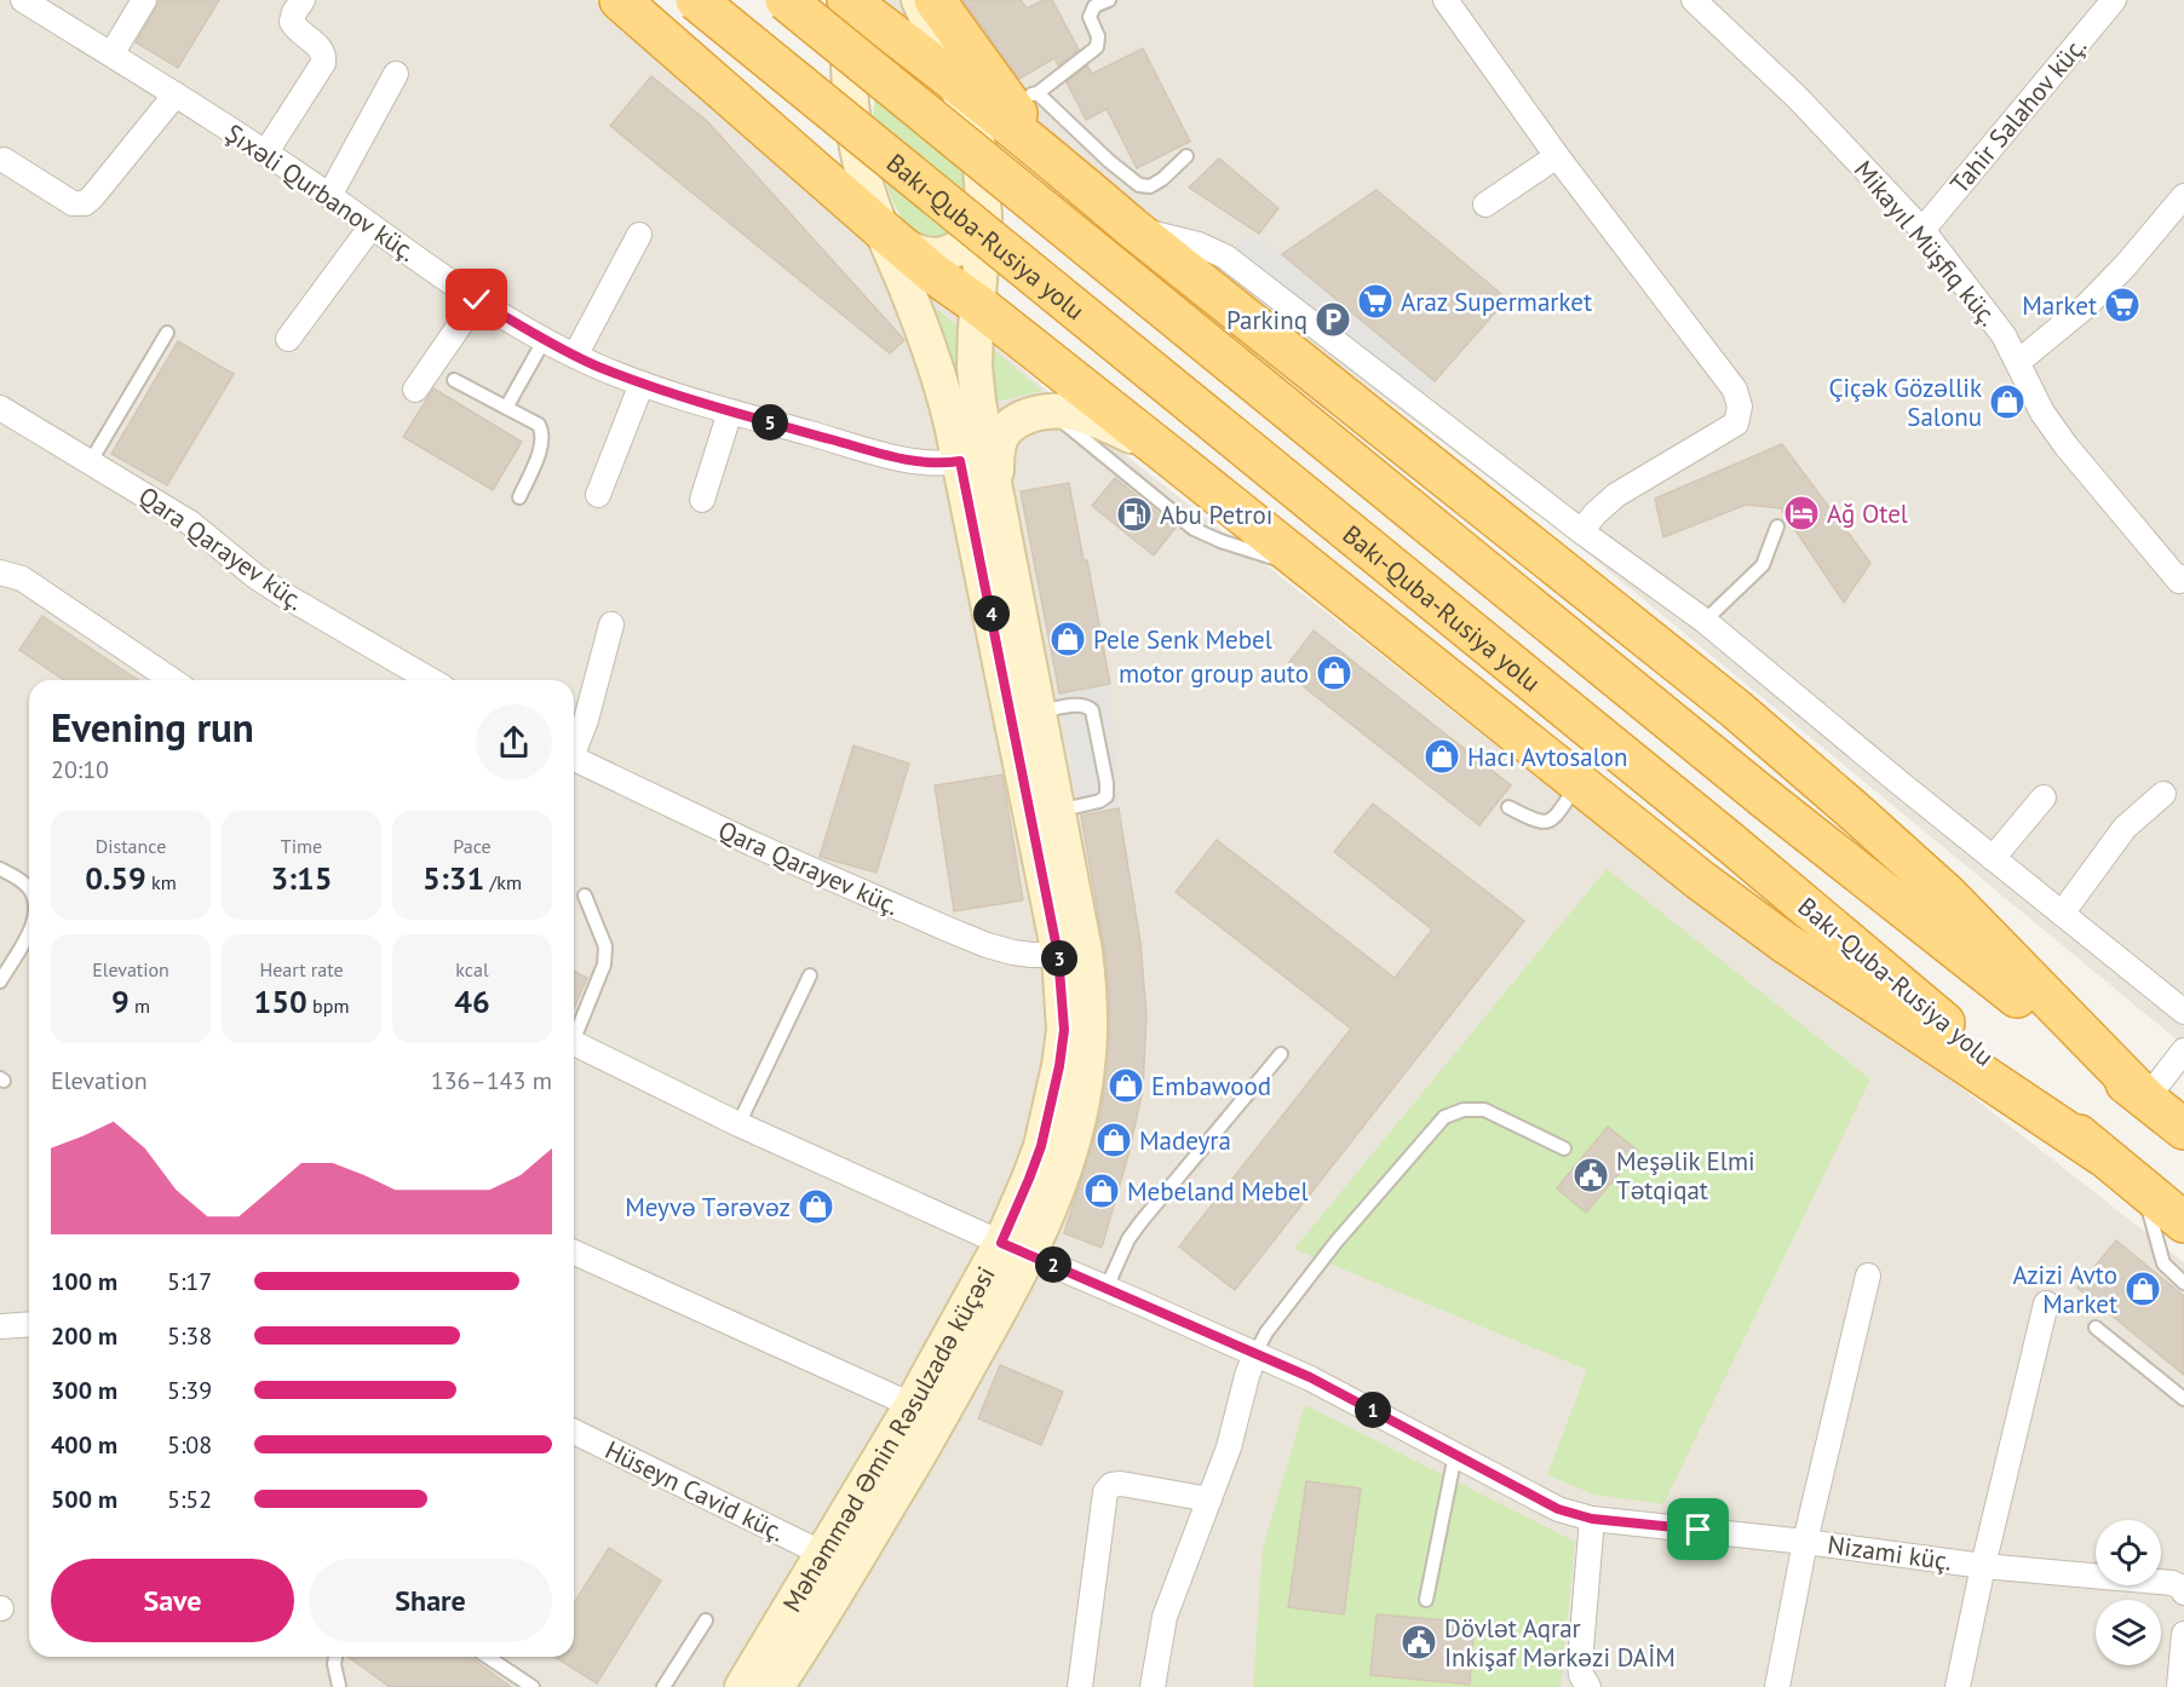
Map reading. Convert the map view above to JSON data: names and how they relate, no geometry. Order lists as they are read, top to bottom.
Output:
{
  "streets": {
    "highway": ["Bakı-Quba-Rusiya yolu"],
    "main road": ["Məhəmməd Əmin Rəsulzadə küçəsi"],
    "street": [
      "Tahir Salahov küç.",
      "Şıxəli Qurbanov küç.",
      "Mikayıl Müşfiq küç.",
      "Qara Qarayev küç.",
      "Hüseyn Cavid küç.",
      "Nizami küç."
    ]
  },
  "crossings": [
    ["Tahir Salahov küç.", "Mikayıl Müşfiq küç."],
    ["Şıxəli Qurbanov küç.", "Məhəmməd Əmin Rəsulzadə küçəsi"],
    ["Qara Qarayev küç.", "Məhəmməd Əmin Rəsulzadə küçəsi"],
    ["Məhəmməd Əmin Rəsulzadə küçəsi", "Hüseyn Cavid küç."],
    ["Məhəmməd Əmin Rəsulzadə küçəsi", "Nizami küç."]
  ],
  "places": {
    "supermarket": ["Araz Supermarket", "Market"],
    "parking": ["Parkinq"],
    "shop": [
      "Çiçək Gözəllik Salonu",
      "Pele Senk Mebel",
      "motor group auto",
      "Hacı Avtosalon",
      "Embawood",
      "Madeyra",
      "Mebeland Mebel",
      "Meyvə Tərəvəz",
      "Azizi Avto Market"
    ],
    "hotel": ["Ağ Otel"],
    "fuel station": ["Abu Petroı"],
    "public building": ["Meşəlik Elmi Tətqiqat", "Dövlət Aqrar Inkişaf Mərkəzi DAİM"]
  },
  "page": {
    "pins": [
      "5",
      "4",
      "3",
      "2",
      "1"
    ],
    "heading": ["Evening run", "20:10"],
    "stats": [
      ["Distance", "0.59 km"],
      ["Time", "3:15"],
      ["Pace", "5:31 /km"],
      ["Elevation", "9 m"],
      ["Heart rate", "150 bpm"],
      ["kcal", "46"]
    ],
    "chart": ["Elevation", "136–143 m"],
    "list": [
      {
        "name": "100 m",
        "note": "5:17"
      },
      {
        "name": "200 m",
        "note": "5:38"
      },
      {
        "name": "300 m",
        "note": "5:39"
      },
      {
        "name": "400 m",
        "note": "5:08"
      },
      {
        "name": "500 m",
        "note": "5:52"
      }
    ],
    "buttons": ["Save", "Share"]
  }
}
